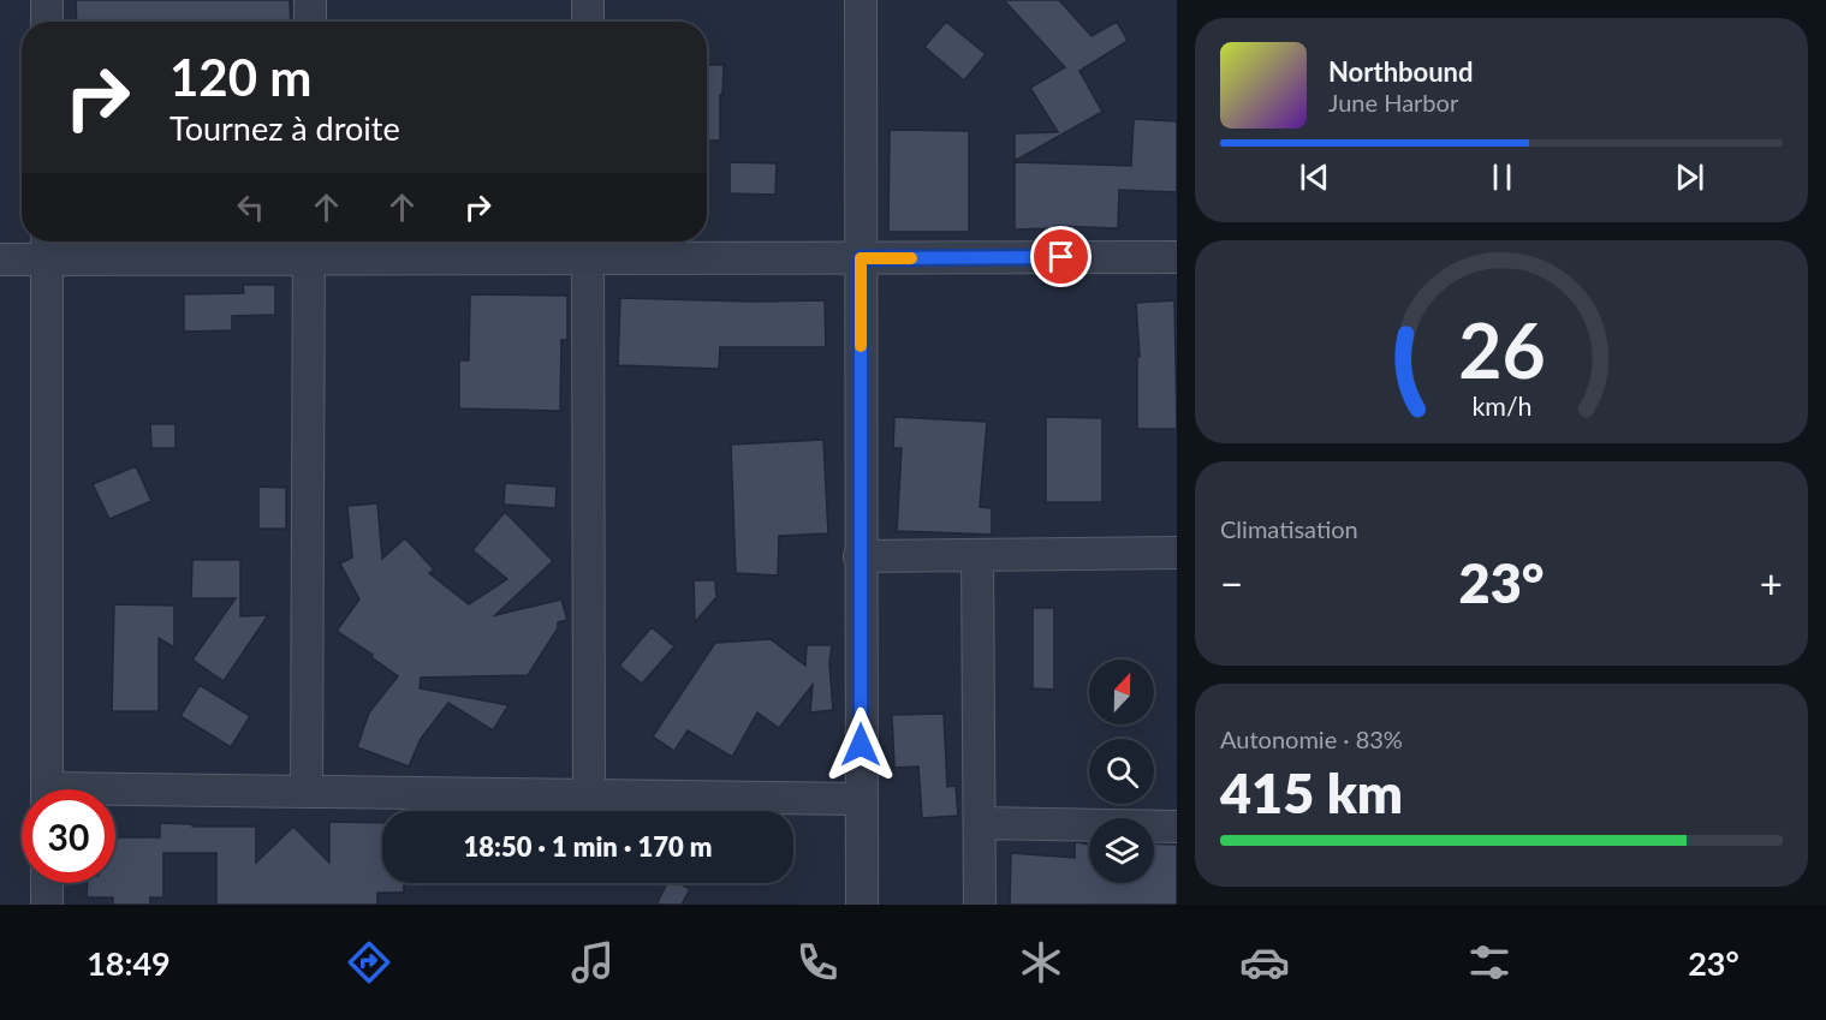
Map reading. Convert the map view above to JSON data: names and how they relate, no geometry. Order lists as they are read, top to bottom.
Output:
{
  "north": "top",
  "page": {
    "turn": ["120 m", "Tournez à droite"],
    "song": ["Northbound", "June Harbor"],
    "tile": [
      "Climatisation",
      ["Autonomie · 83%", "415 km"]
    ],
    "heat": ["−", "23°", "+"],
    "limit": "30",
    "trip": "18:50 · 1 min · 170 m",
    "tabs": ["18:49", "23°"],
    "gauge": ["26", "km/h"]
  }
}
